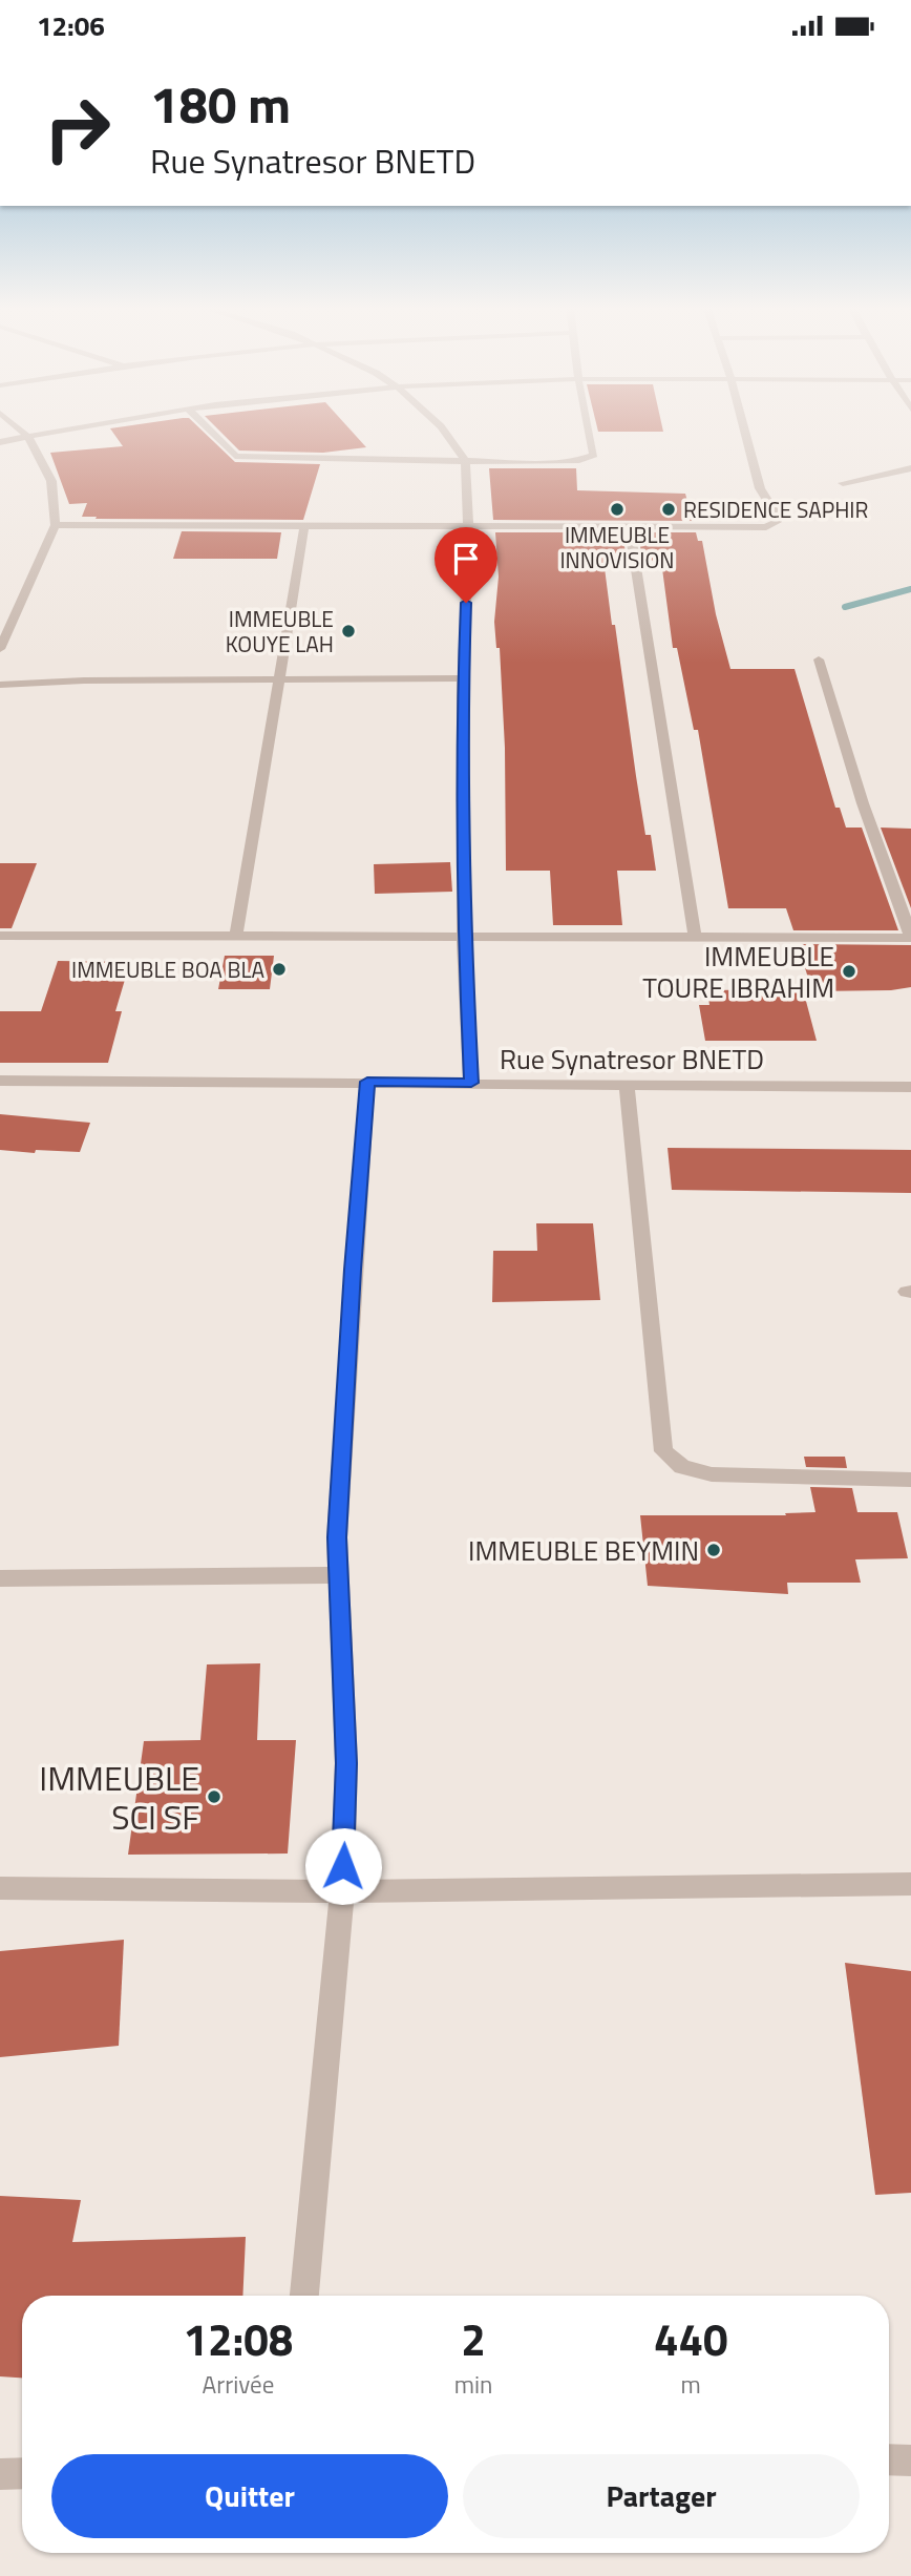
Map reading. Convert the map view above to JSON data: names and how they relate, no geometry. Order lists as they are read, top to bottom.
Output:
{
  "streets": {
    "street": ["Rue Synatresor BNETD"]
  },
  "places": [
    "IMMEUBLE INNOVISION",
    "RESIDENCE SAPHIR",
    "IMMEUBLE KOUYE LAH",
    "IMMEUBLE BOA BLA",
    "IMMEUBLE TOURE IBRAHIM",
    "IMMEUBLE BEYMIN",
    "IMMEUBLE SCI SF"
  ],
  "page": {
    "status": "12:06",
    "turn": ["180 m", "Rue Synatresor BNETD"],
    "eta": [
      "12:08",
      "Arrivée",
      "2",
      "min",
      "440",
      "m"
    ],
    "buttons": ["Quitter", "Partager"]
  }
}
